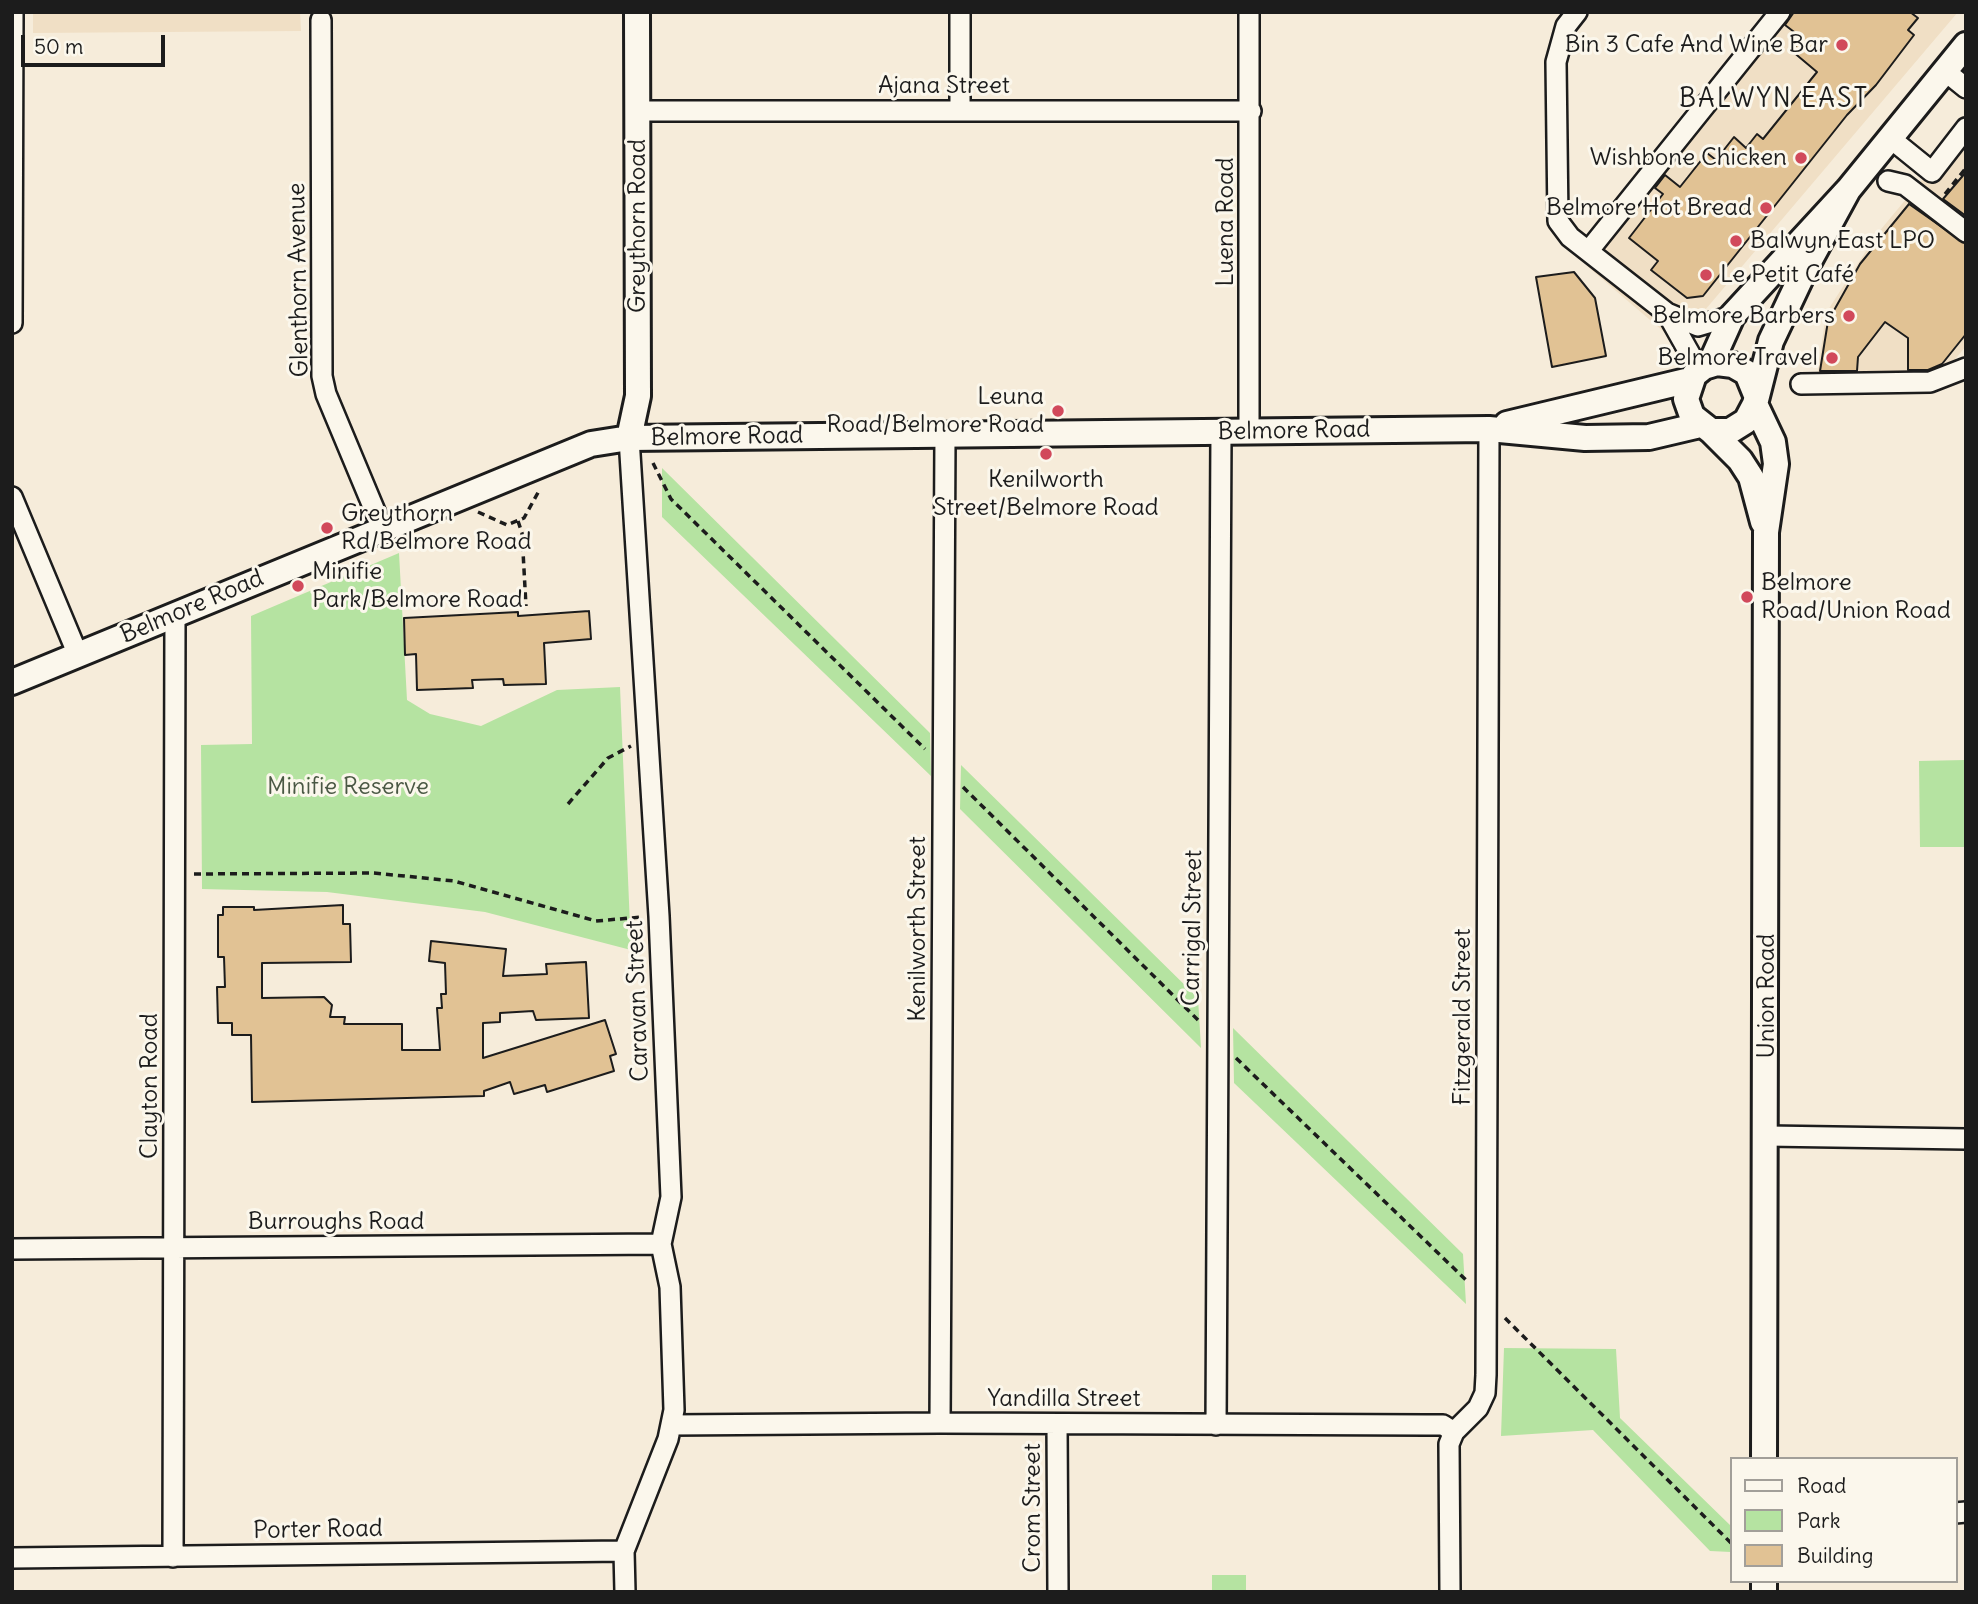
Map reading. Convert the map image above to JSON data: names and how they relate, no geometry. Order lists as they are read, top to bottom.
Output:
{
  "streets": {
    "main road": ["Greythorn Road", "Belmore Road", "Union Road"],
    "street": [
      "Ajana Street",
      "Luena Road",
      "Glenthorn Avenue",
      "Carrigal Street",
      "Kenilworth Street",
      "Caravan Street",
      "Fitzgerald Street",
      "Clayton Road",
      "Burroughs Road",
      "Yandilla Street",
      "Crom Street",
      "Porter Road"
    ]
  },
  "crossings": [
    ["Ajana Street", "Luena Road"],
    ["Ajana Street", "Greythorn Road"],
    ["Luena Road", "Belmore Road"],
    ["Greythorn Road", "Belmore Road"],
    ["Greythorn Road", "Caravan Street"],
    ["Glenthorn Avenue", "Belmore Road"],
    ["Belmore Road", "Carrigal Street"],
    ["Belmore Road", "Kenilworth Street"],
    ["Belmore Road", "Union Road"],
    ["Belmore Road", "Caravan Street"],
    ["Belmore Road", "Fitzgerald Street"],
    ["Belmore Road", "Clayton Road"],
    ["Carrigal Street", "Yandilla Street"],
    ["Kenilworth Street", "Yandilla Street"],
    ["Caravan Street", "Burroughs Road"],
    ["Caravan Street", "Yandilla Street"],
    ["Caravan Street", "Porter Road"],
    ["Fitzgerald Street", "Yandilla Street"],
    ["Clayton Road", "Burroughs Road"],
    ["Clayton Road", "Porter Road"],
    ["Yandilla Street", "Crom Street"]
  ],
  "districts": ["BALWYN EAST"],
  "parks": ["Minifie Reserve"],
  "places": [
    "Bin 3 Cafe And Wine Bar",
    "Wishbone Chicken",
    "Belmore Hot Bread",
    "Balwyn East LPO",
    "Le Petit Café",
    "Belmore Barbers",
    "Belmore Travel",
    "Leuna Road/Belmore Road",
    "Kenilworth Street/Belmore Road",
    "Greythorn Rd/Belmore Road",
    "Minifie Park/Belmore Road",
    "Belmore Road/Union Road"
  ],
  "legend": ["Road", "Park", "Building"],
  "scale_bar": "50 m"
}
